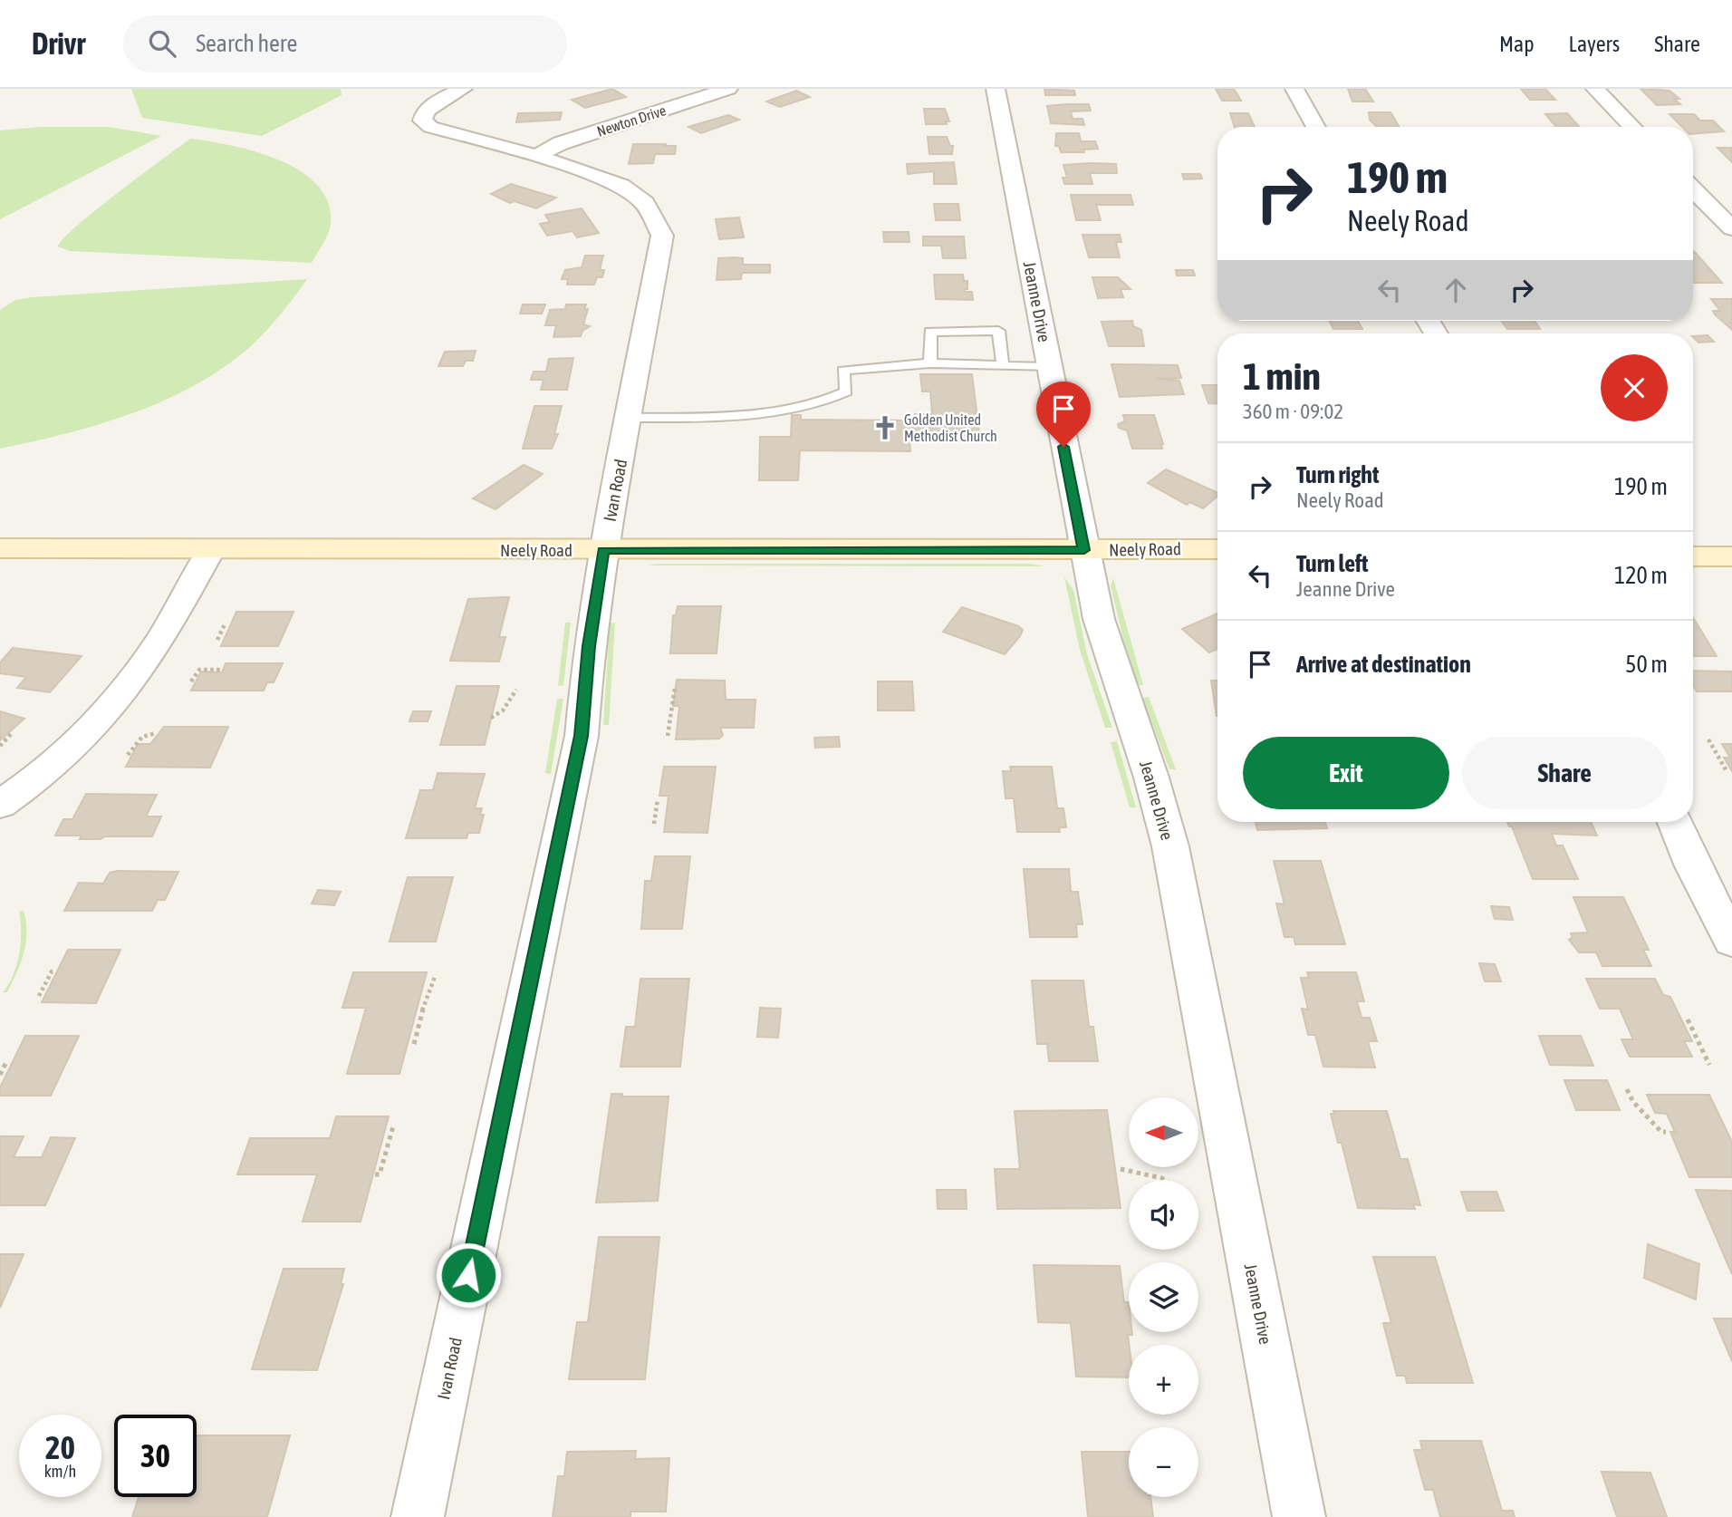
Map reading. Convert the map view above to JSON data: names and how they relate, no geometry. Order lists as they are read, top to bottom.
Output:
{
  "streets": {
    "street": [
      "Newton Drive",
      "Jeanne Drive",
      "Ivan Road",
      "Neely Road"
    ]
  },
  "crossings": [
    ["Newton Drive", "Ivan Road"],
    ["Jeanne Drive", "Neely Road"],
    ["Ivan Road", "Neely Road"]
  ],
  "places": {
    "church": ["Golden United Methodist Church"]
  },
  "north": "left",
  "page": {
    "header": "Drivr",
    "search": "Search here",
    "nav": ["Map", "Layers", "Share"],
    "turn": ["190 m", "Neely Road"],
    "heading": ["1 min", "360 m · 09:02"],
    "list": [
      {
        "name": "Turn right",
        "note": "Neely Road",
        "value": "190 m"
      },
      {
        "name": "Turn left",
        "note": "Jeanne Drive",
        "value": "120 m"
      },
      {
        "name": "Arrive at destination",
        "value": "50 m"
      }
    ],
    "buttons": ["Exit", "Share"],
    "map_buttons": ["+", "−"],
    "speed": "20 km/h",
    "limit": "30"
  }
}
